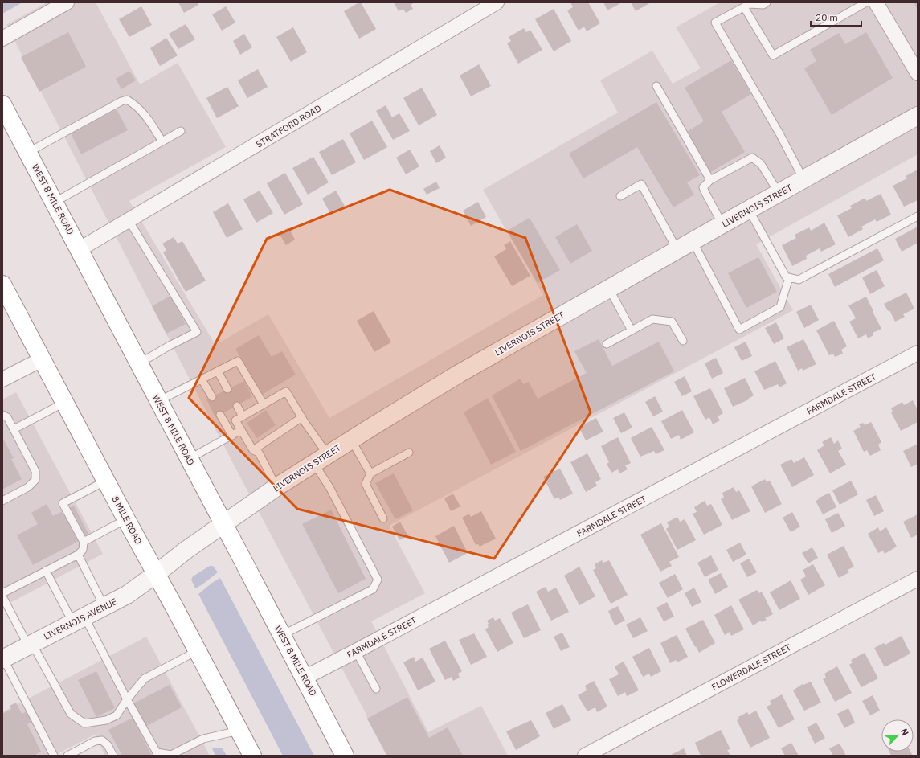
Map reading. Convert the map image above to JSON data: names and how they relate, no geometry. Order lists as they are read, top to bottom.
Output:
{
  "streets": {
    "highway": ["WEST 8 MILE ROAD", "8 MILE ROAD"],
    "street": [
      "STRATFORD ROAD",
      "LIVERNOIS STREET",
      "FARMDALE STREET",
      "LIVERNOIS AVENUE",
      "FLOWERDALE STREET"
    ]
  },
  "crossings": [
    ["STRATFORD ROAD", "WEST 8 MILE ROAD"],
    ["WEST 8 MILE ROAD", "LIVERNOIS STREET"],
    ["WEST 8 MILE ROAD", "FARMDALE STREET"],
    ["LIVERNOIS STREET", "8 MILE ROAD"],
    ["LIVERNOIS STREET", "LIVERNOIS AVENUE"],
    ["8 MILE ROAD", "LIVERNOIS AVENUE"]
  ],
  "scale_bar": "20 m",
  "north": "top right"
}
